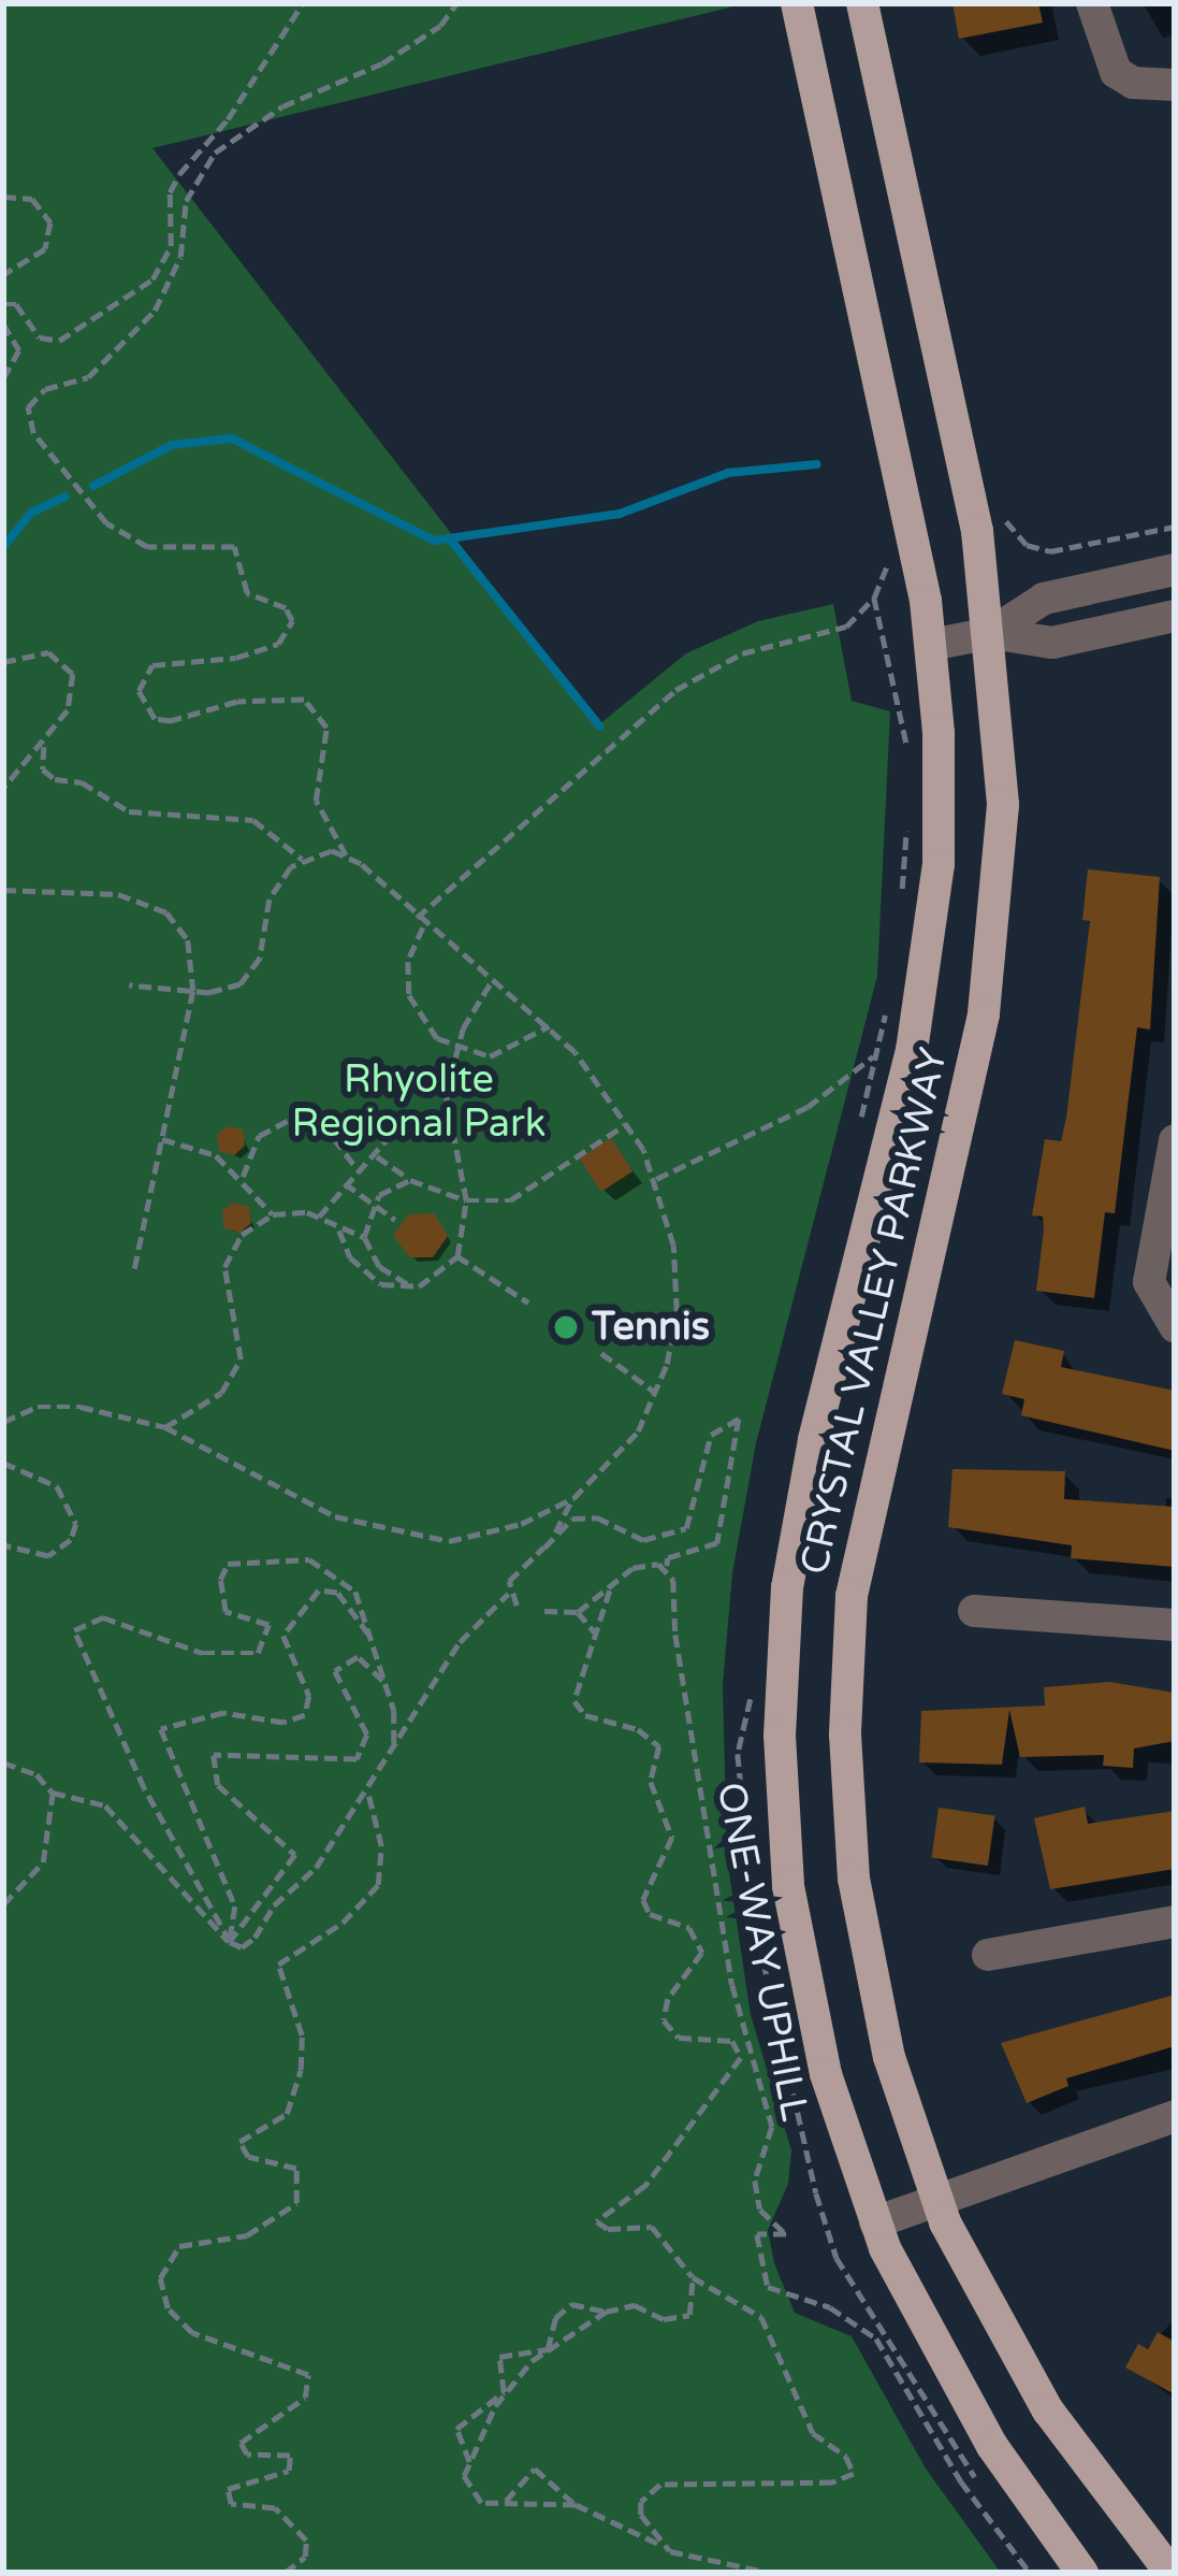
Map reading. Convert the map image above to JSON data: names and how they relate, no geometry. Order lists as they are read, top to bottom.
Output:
{
  "streets": {
    "main road": ["CRYSTAL VALLEY PARKWAY"],
    "path": ["ONE-WAY UPHILL"]
  },
  "parks": ["Rhyolite Regional Park"],
  "places": ["Tennis"]
}
